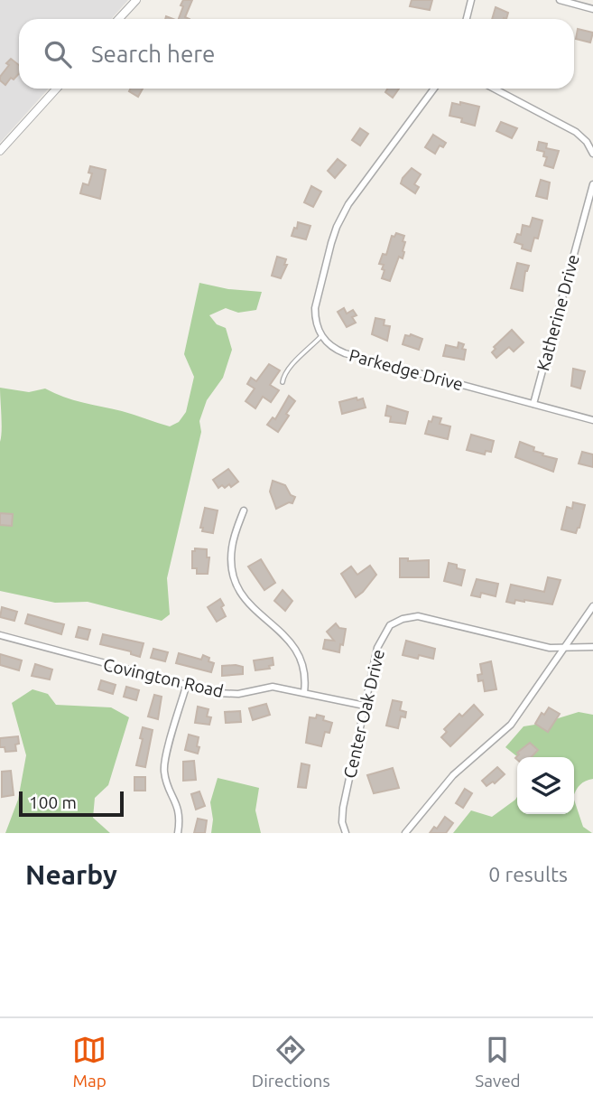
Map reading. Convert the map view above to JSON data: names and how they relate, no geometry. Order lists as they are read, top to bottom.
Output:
{
  "streets": {
    "street": [
      "Katherine Drive",
      "Parkedge Drive",
      "Covington Road",
      "Center Oak Drive"
    ]
  },
  "crossings": [
    ["Katherine Drive", "Parkedge Drive"],
    ["Covington Road", "Center Oak Drive"]
  ],
  "scale_bar": "100 m",
  "page": {
    "search": "Search here",
    "scale": "100 m",
    "heading": ["Nearby", "0 results"],
    "nav": ["Map", "Directions", "Saved"]
  }
}
